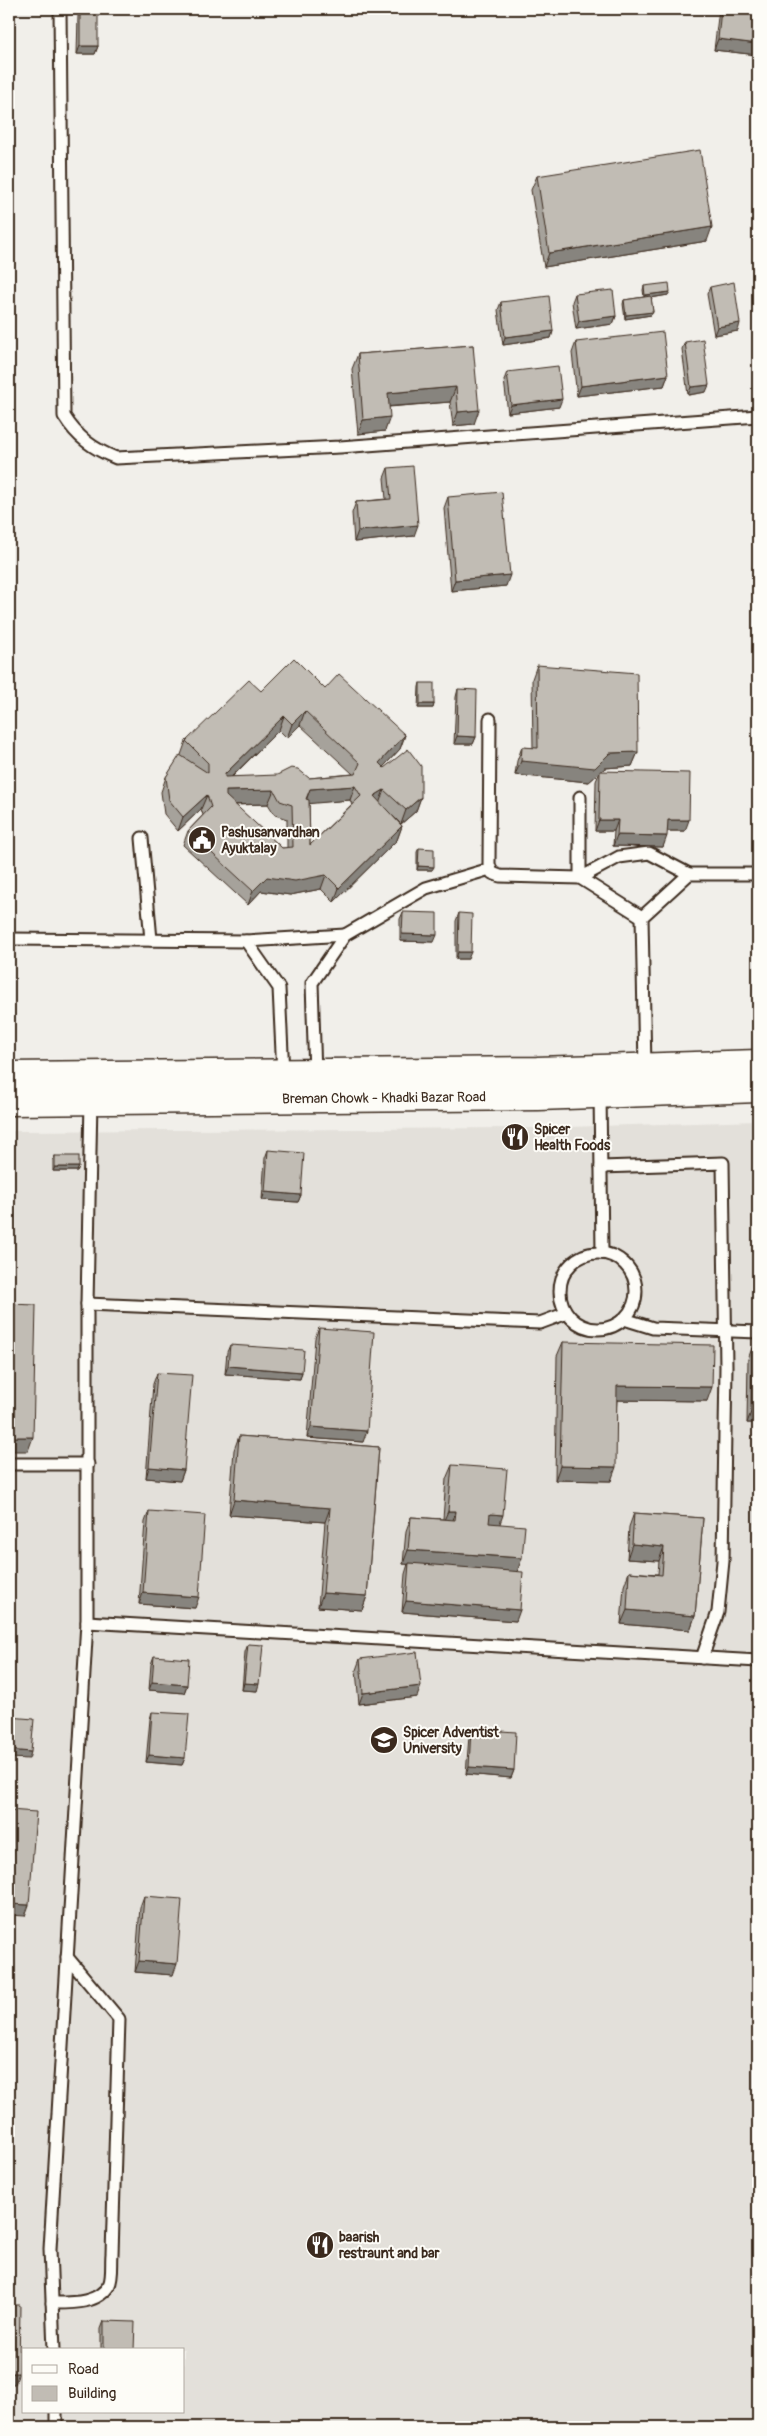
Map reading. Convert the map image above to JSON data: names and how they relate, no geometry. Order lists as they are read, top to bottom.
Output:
{
  "streets": {
    "main road": ["Breman Chowk - Khadki Bazar Road"]
  },
  "places": {
    "public building": ["Pashusanvardhan Ayuktalay"],
    "restaurant": ["Spicer Health Foods", "baarish restraunt and bar"],
    "school or university": ["Spicer Adventist University"]
  },
  "legend": ["Road", "Building"]
}
